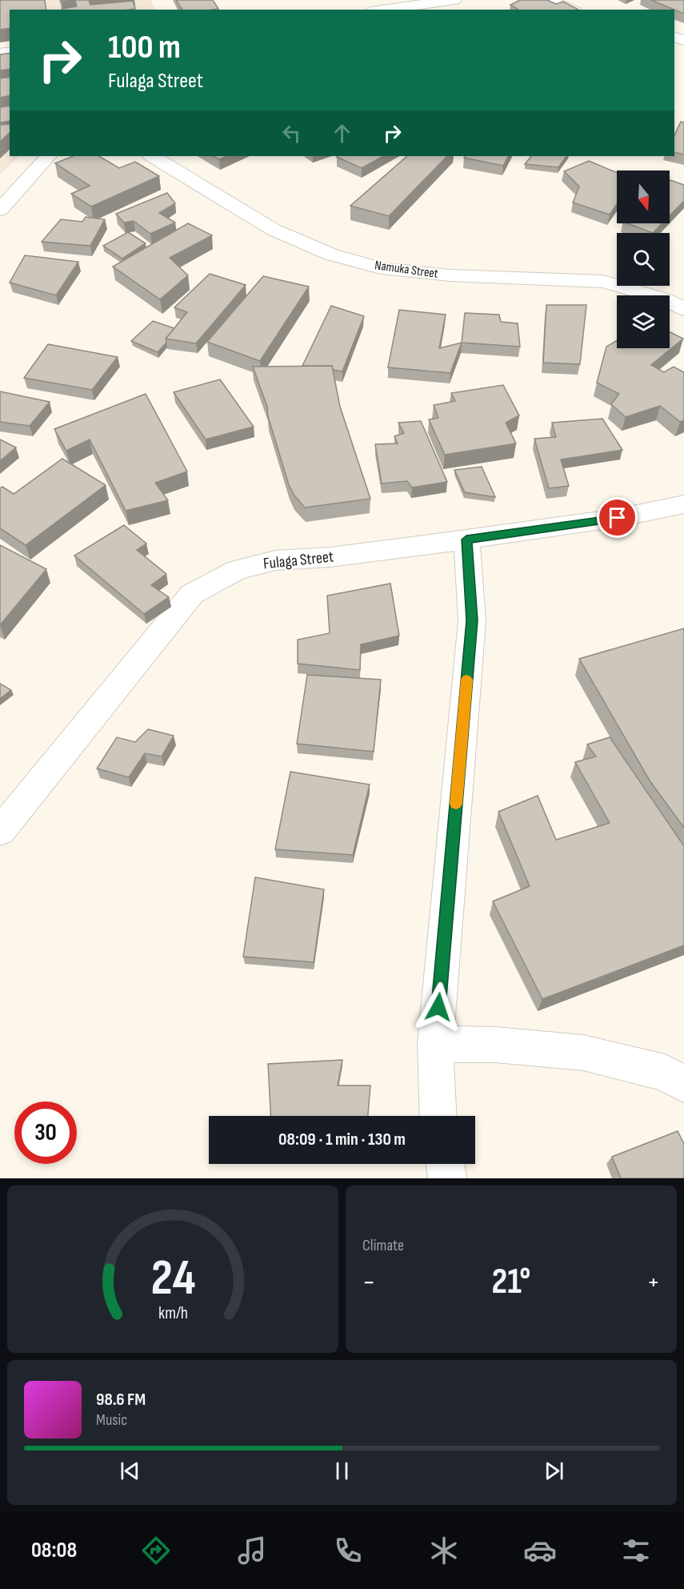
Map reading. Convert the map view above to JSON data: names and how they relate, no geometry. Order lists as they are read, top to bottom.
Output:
{
  "streets": {
    "street": ["Namuka Street", "Fulaga Street"]
  },
  "north": "bottom",
  "page": {
    "turn": ["100 m", "Fulaga Street"],
    "limit": "30",
    "trip": "08:09 · 1 min · 130 m",
    "tile": "Climate",
    "heat": ["−", "21°", "+"],
    "song": ["98.6 FM", "Music"],
    "tabs": "08:08",
    "gauge": ["24", "km/h"]
  }
}
